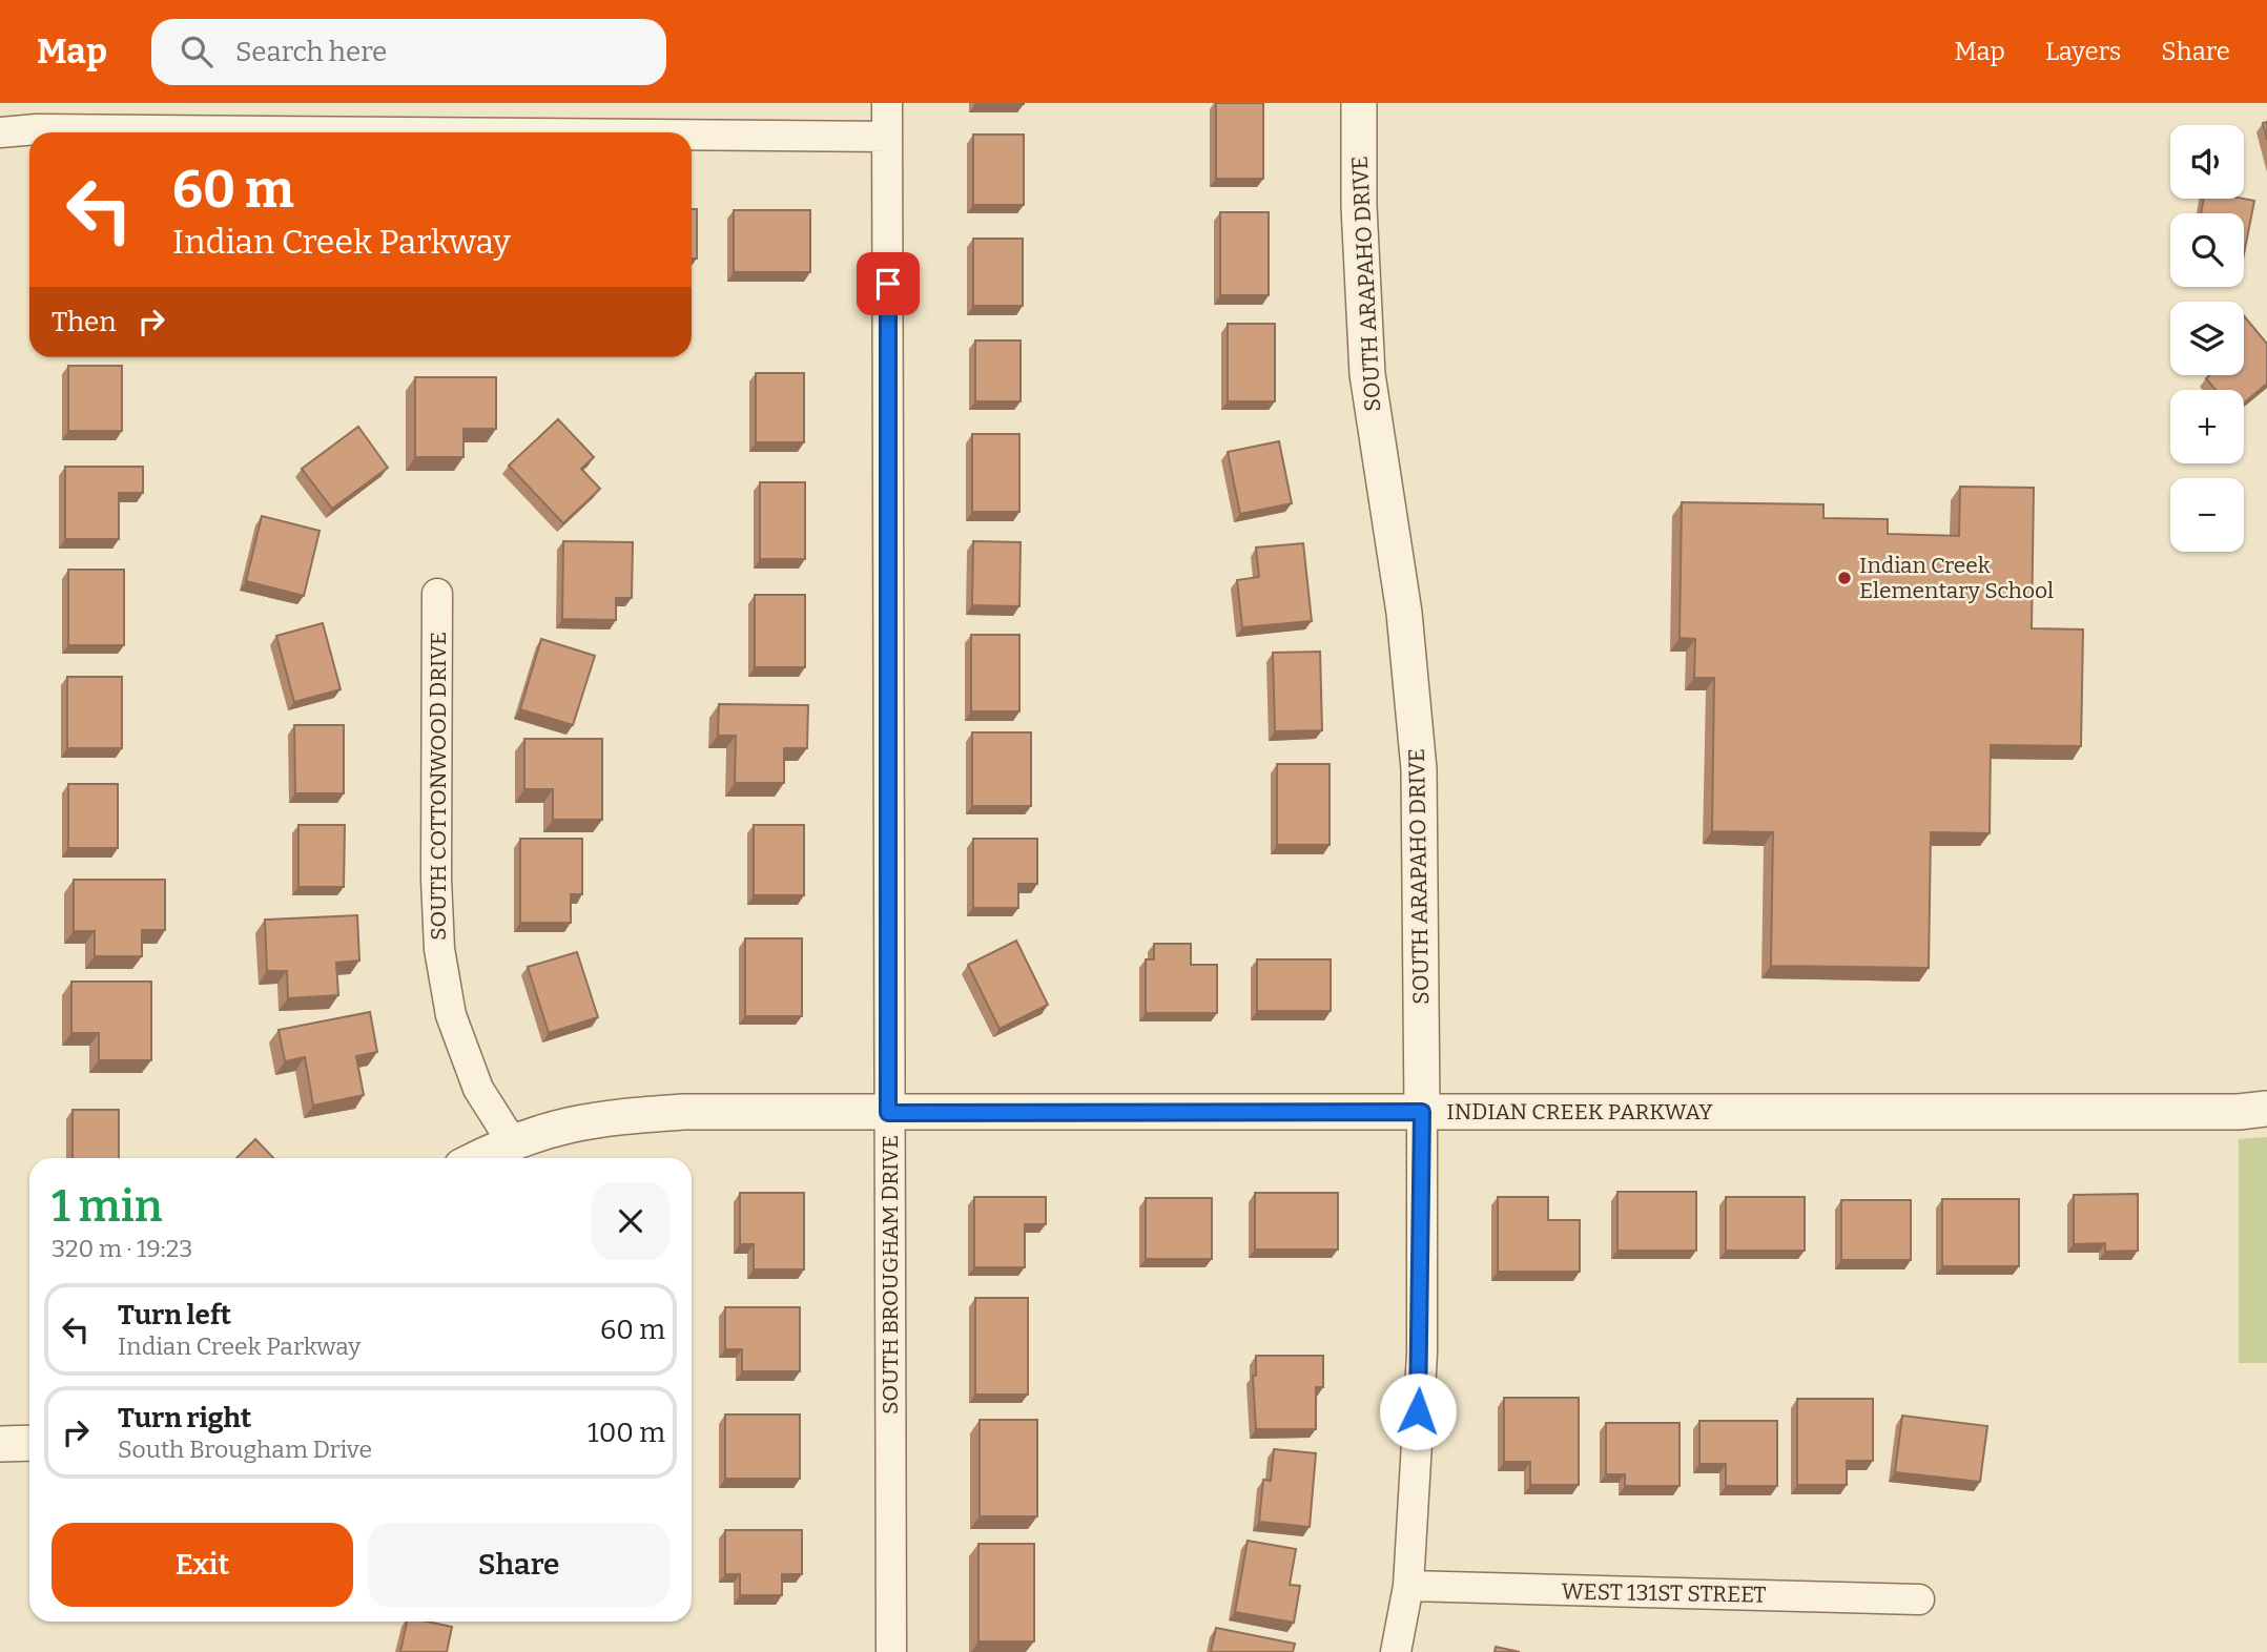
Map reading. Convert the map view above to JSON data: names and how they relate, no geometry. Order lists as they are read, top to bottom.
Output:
{
  "streets": {
    "street": [
      "SOUTH ARAPAHO DRIVE",
      "SOUTH COTTONWOOD DRIVE",
      "INDIAN CREEK PARKWAY",
      "SOUTH BROUGHAM DRIVE",
      "WEST 131ST STREET"
    ]
  },
  "crossings": [
    ["SOUTH ARAPAHO DRIVE", "INDIAN CREEK PARKWAY"],
    ["SOUTH ARAPAHO DRIVE", "WEST 131ST STREET"],
    ["SOUTH COTTONWOOD DRIVE", "INDIAN CREEK PARKWAY"],
    ["INDIAN CREEK PARKWAY", "SOUTH BROUGHAM DRIVE"]
  ],
  "places": ["Indian Creek Elementary School"],
  "page": {
    "header": "Map",
    "search": "Search here",
    "nav": ["Map", "Layers", "Share"],
    "map_buttons": ["+", "−"],
    "turn": ["60 m", "Indian Creek Parkway"],
    "then": "Then",
    "heading": ["1 min", "320 m · 19:23"],
    "list": [
      {
        "name": "Turn left",
        "note": "Indian Creek Parkway",
        "value": "60 m"
      },
      {
        "name": "Turn right",
        "note": "South Brougham Drive",
        "value": "100 m"
      }
    ],
    "buttons": ["Exit", "Share"]
  }
}
